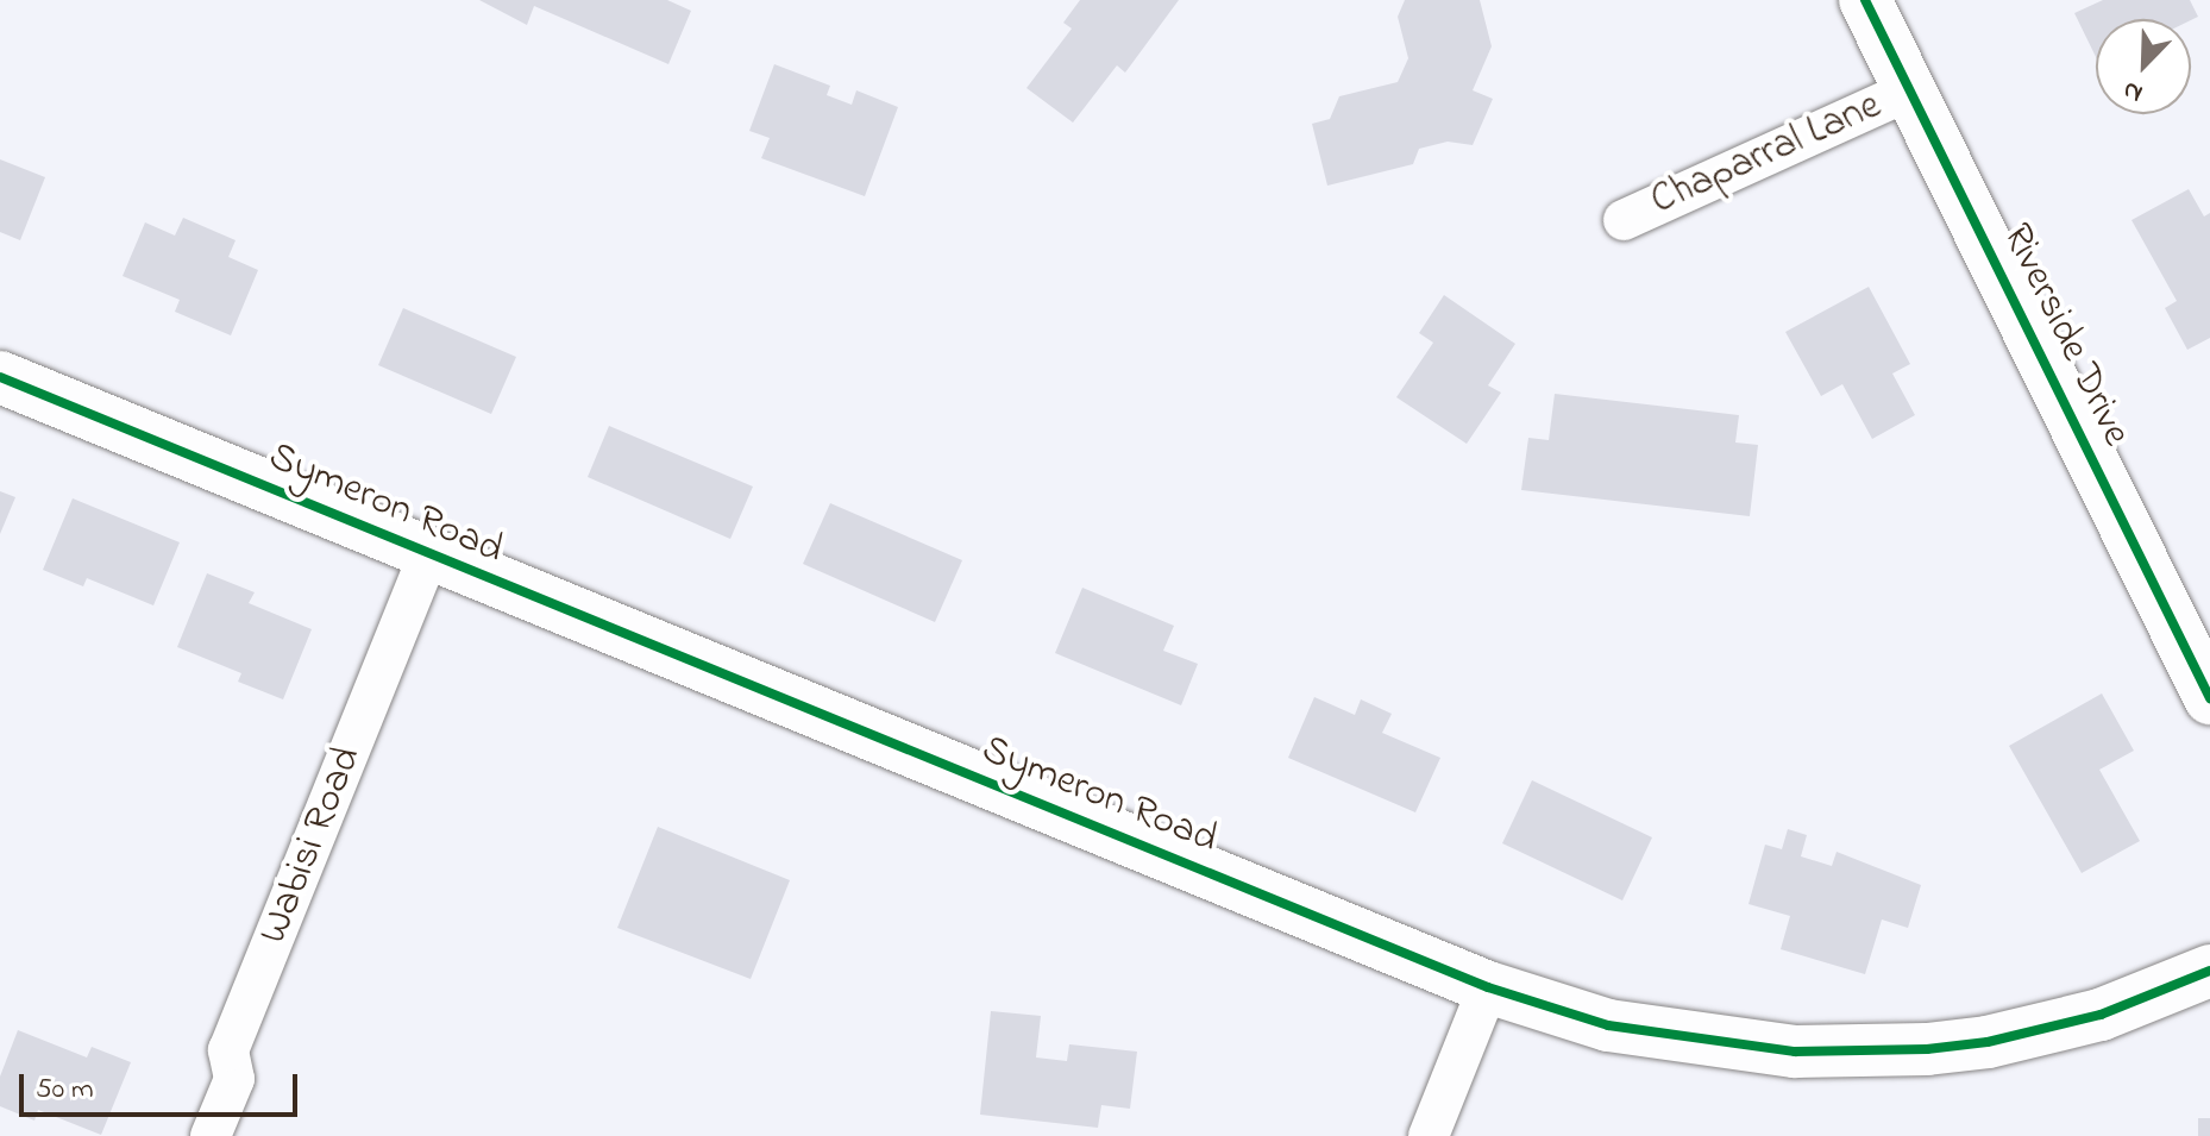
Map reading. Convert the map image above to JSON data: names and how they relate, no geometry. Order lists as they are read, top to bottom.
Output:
{
  "streets": {
    "street": [
      "Chaparral Lane",
      "Riverside Drive",
      "Symeron Road",
      "Wabisi Road"
    ]
  },
  "crossings": [
    ["Chaparral Lane", "Riverside Drive"],
    ["Symeron Road", "Wabisi Road"]
  ],
  "scale_bar": "50 m",
  "north": "bottom left"
}
